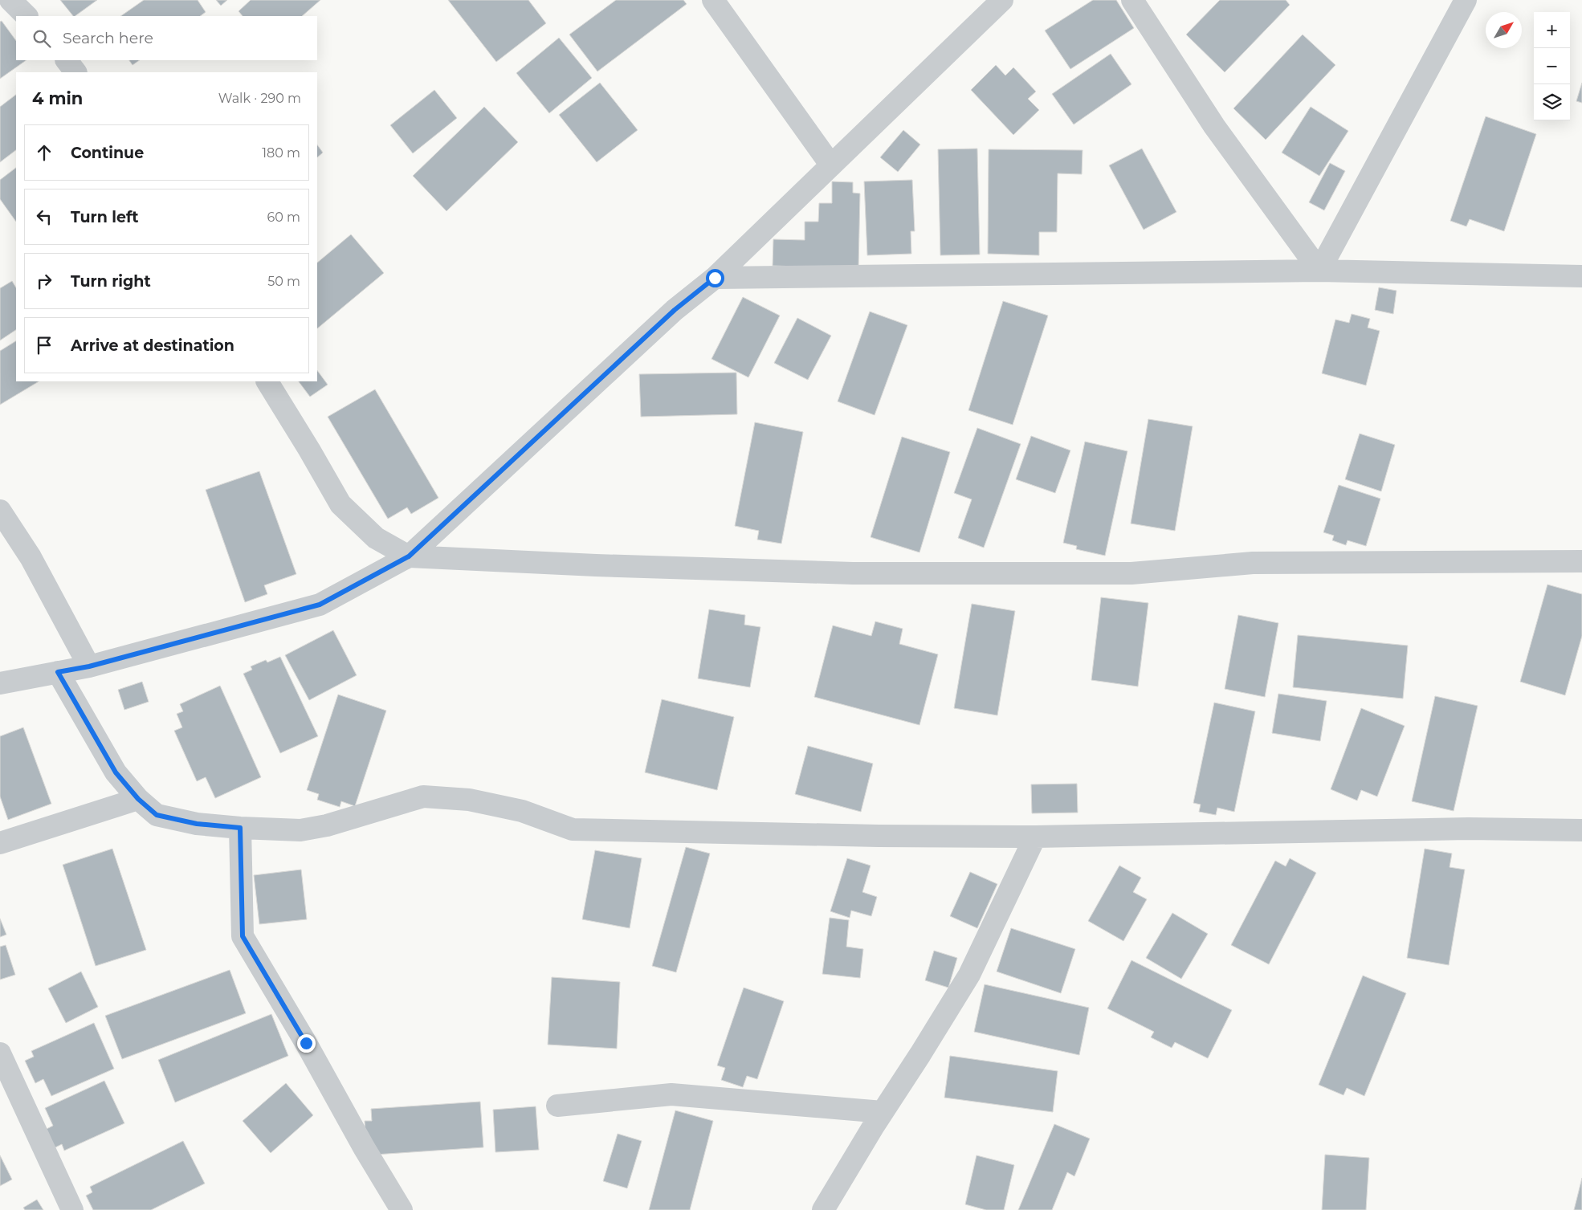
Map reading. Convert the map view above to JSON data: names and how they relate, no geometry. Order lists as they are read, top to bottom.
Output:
{
  "north": "top right",
  "page": {
    "map_buttons": ["+", "−"],
    "search": "Search here",
    "heading": ["4 min", "Walk · 290 m"],
    "list": [
      ["Continue", "180 m"],
      ["Turn left", "60 m"],
      ["Turn right", "50 m"],
      "Arrive at destination"
    ]
  }
}
